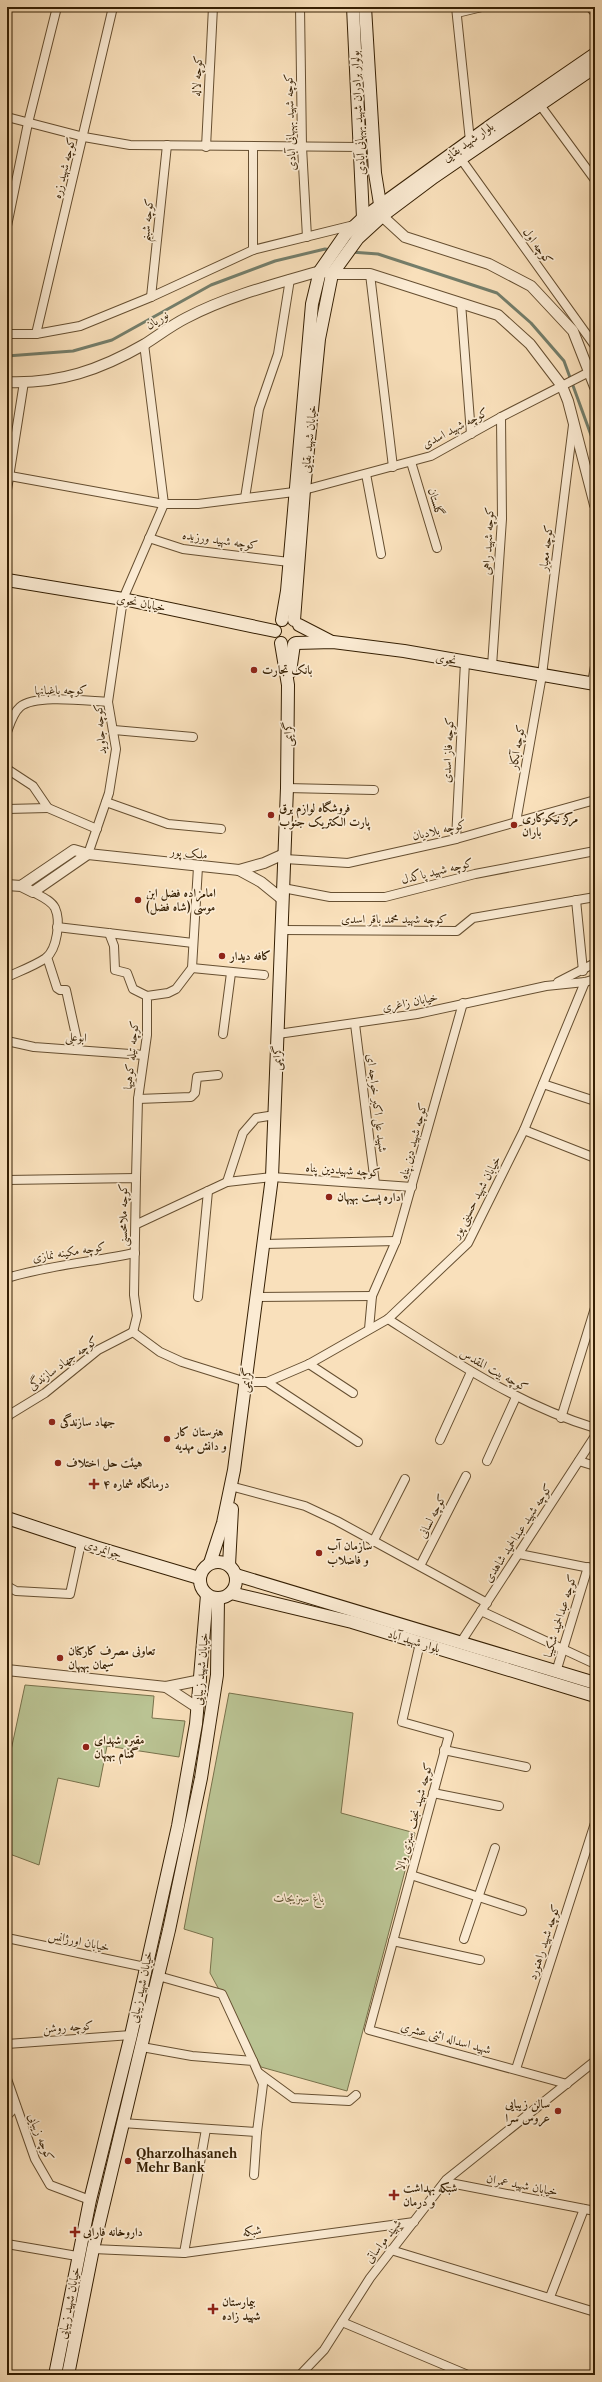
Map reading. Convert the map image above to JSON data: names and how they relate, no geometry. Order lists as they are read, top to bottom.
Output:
{
  "streets": {
    "main road": [
      "بولوار برادران شهید بهبهانی آبادی",
      "بلوار شهید بقایی",
      "خیابان شهید بقایی",
      "خیابان نحوی",
      "نحوی",
      "گرایمی",
      "جوانمردی",
      "بلوار شهید آباد",
      "خیابان شهید زیبایی"
    ],
    "street": [
      "کوچه لاله",
      "کوچه شهید بهبهانی آبادی",
      "کوچه شهید زره",
      "کوچه شبنم",
      "کوچه اول",
      "نوریان",
      "کوچه شهید اسدی",
      "گلستان",
      "کوچه شهید ورزیده",
      "کوچه شهید راهی",
      "کوچه معیار",
      "کوچه باغبانها",
      "کوچه جاوید",
      "کوچه آبکار",
      "کوچه فاز اسدی",
      "کوچه بلادیان",
      "ملک پور",
      "کوچه شهید پاکدل",
      "کوچه شهید محمد باقر اسدی",
      "خیابان زاغری",
      "ابوعلی",
      "کوچه تیله کوهیها",
      "شهید علی اکبر خواجه ای",
      "کوچه شهید دین پناه",
      "کوچه شهیددین پناه",
      "خیابان شهید حسینی پور",
      "کوچه ملامحسنی",
      "کوچه مکینه نمازی",
      "کوچه جهاد سازندگی",
      "کوچه بیت المقدس",
      "کوچه لسانی",
      "کوچه شهید عبدالحمید شاهدی",
      "کوچه عبدالحمید شکیبا",
      "کوچه شهید نجف سبزی والا",
      "خیابان اورژانس",
      "کوچه شهید راهنورد",
      "کوچه روشن",
      "شهید اسداله اثنی عشری",
      "کوچه زیبایی",
      "خیابان شهید عمران",
      "شبکه",
      "شهید مواساتی"
    ]
  },
  "crossings": [
    ["بولوار برادران شهید بهبهانی آبادی", "بلوار شهید بقایی"],
    ["بولوار برادران شهید بهبهانی آبادی", "خیابان شهید بقایی"],
    ["بلوار شهید بقایی", "کوچه اول"],
    ["بلوار شهید بقایی", "نوریان"],
    ["بلوار شهید بقایی", "خیابان شهید بقایی"],
    ["نوریان", "خیابان شهید بقایی"],
    ["کوچه شهید اسدی", "خیابان شهید بقایی"],
    ["کوچه شهید اسدی", "گلستان"],
    ["کوچه شهید اسدی", "کوچه شهید راهی"],
    ["کوچه شهید اسدی", "کوچه جاوید"],
    ["خیابان شهید بقایی", "کوچه شهید ورزیده"],
    ["کوچه شهید ورزیده", "کوچه جاوید"],
    ["کوچه شهید راهی", "نحوی"],
    ["کوچه معیار", "نحوی"],
    ["کوچه معیار", "کوچه آبکار"],
    ["خیابان نحوی", "کوچه جاوید"],
    ["خیابان نحوی", "گرایمی"],
    ["نحوی", "گرایمی"],
    ["نحوی", "کوچه آبکار"],
    ["نحوی", "کوچه فاز اسدی"],
    ["کوچه باغبانها", "کوچه جاوید"],
    ["کوچه جاوید", "ملک پور"],
    ["گرایمی", "کوچه بلادیان"],
    ["گرایمی", "ملک پور"],
    ["گرایمی", "کوچه شهید پاکدل"],
    ["گرایمی", "کوچه شهید محمد باقر اسدی"],
    ["گرایمی", "خیابان زاغری"],
    ["گرایمی", "کوچه شهیددین پناه"],
    ["گرایمی", "خیابان شهید حسینی پور"],
    ["کوچه آبکار", "کوچه بلادیان"],
    ["کوچه فاز اسدی", "کوچه بلادیان"],
    ["کوچه بلادیان", "ملک پور"],
    ["خیابان زاغری", "شهید علی اکبر خواجه ای"],
    ["خیابان زاغری", "کوچه شهید دین پناه"],
    ["ابوعلی", "کوچه تیله کوهیها"],
    ["کوچه تیله کوهیها", "کوچه ملامحسنی"],
    ["شهید علی اکبر خواجه ای", "کوچه شهیددین پناه"],
    ["کوچه شهید دین پناه", "کوچه شهیددین پناه"],
    ["کوچه شهید دین پناه", "خیابان شهید حسینی پور"],
    ["کوچه شهیددین پناه", "کوچه ملامحسنی"],
    ["خیابان شهید حسینی پور", "کوچه بیت المقدس"],
    ["کوچه ملامحسنی", "کوچه مکینه نمازی"],
    ["کوچه ملامحسنی", "کوچه جهاد سازندگی"],
    ["کوچه شهید عبدالحمید شاهدی", "بلوار شهید آباد"],
    ["جوانمردی", "بلوار شهید آباد"],
    ["جوانمردی", "خیابان شهید زیبایی"],
    ["کوچه عبدالحمید شکیبا", "بلوار شهید آباد"],
    ["بلوار شهید آباد", "خیابان شهید زیبایی"],
    ["بلوار شهید آباد", "کوچه شهید نجف سبزی والا"],
    ["خیابان شهید زیبایی", "خیابان اورژانس"],
    ["خیابان شهید زیبایی", "کوچه روشن"],
    ["خیابان شهید زیبایی", "کوچه زیبایی"],
    ["خیابان شهید زیبایی", "شبکه"],
    ["کوچه شهید نجف سبزی والا", "شهید اسداله اثنی عشری"],
    ["کوچه شهید راهنورد", "شهید اسداله اثنی عشری"],
    ["شهید اسداله اثنی عشری", "شهید مواساتی"],
    ["خیابان شهید عمران", "شهید مواساتی"],
    ["شبکه", "شهید مواساتی"]
  ],
  "parks": ["باغ سبزیجات"],
  "places": {
    "other": [
      "بانک تجارت",
      "فروشگاه لوازم برق پارت الکتریک جنوب",
      "مرکز نیکوکاری باران",
      "امامزاده فضل ابن موسی (شاه فضل)",
      "کافه دیدار",
      "اداره پست بهبهان",
      "جهاد سازندگی",
      "هنرستان کار و دانش مهدیه",
      "هیئت حل اختلاف",
      "سازمان آب و فاضلاب",
      "تعاونی مصرف کارکنان سیمان بهبهان",
      "مقبره شهدای گمنام بهبهان",
      "سالن زیبایی عروس سرا",
      "Qharzolhasaneh Mehr Bank"
    ],
    "health": [
      "درمانگاه شماره ۴",
      "شبکه بهداشت و درمان",
      "داروخانه فارابی",
      "بیمارستان شهید زاده"
    ]
  }
}
